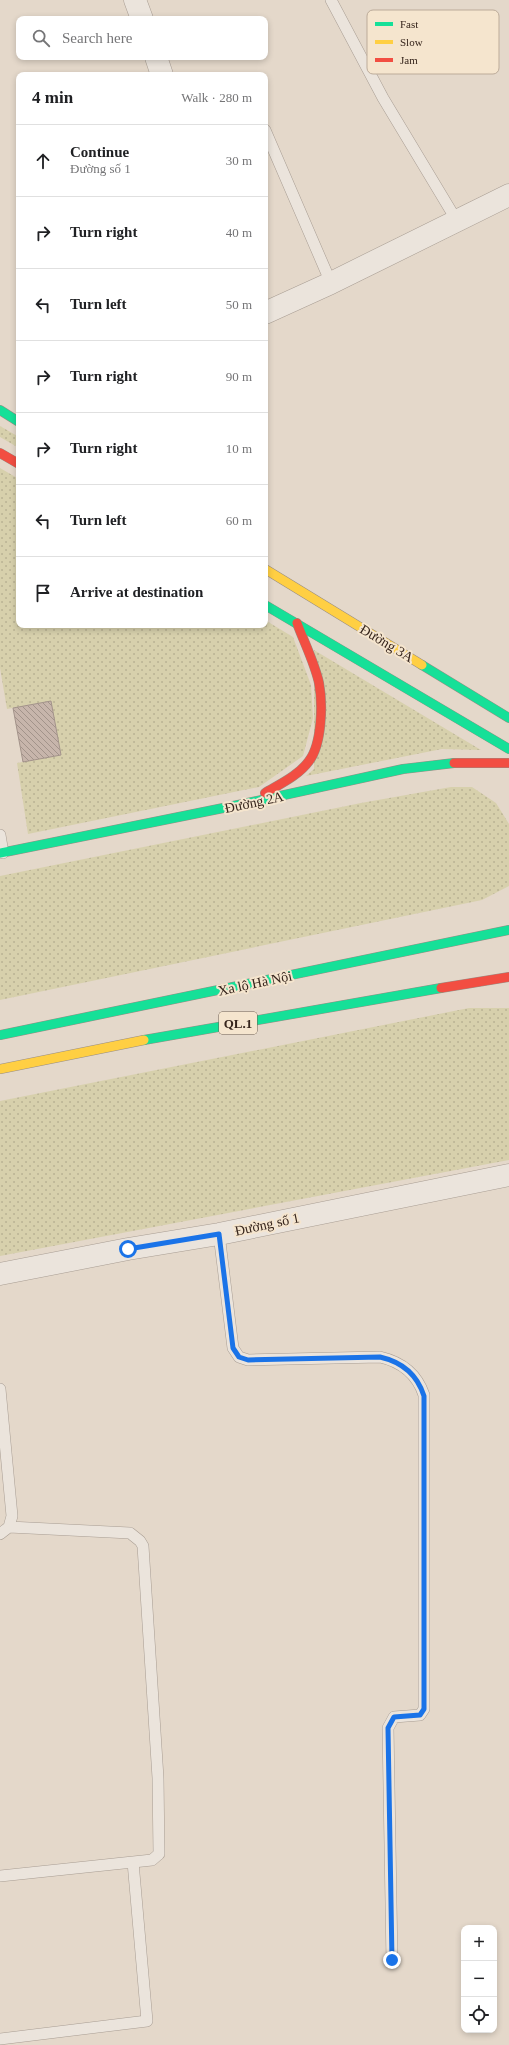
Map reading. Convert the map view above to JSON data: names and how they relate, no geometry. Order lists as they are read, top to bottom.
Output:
{
  "streets": {
    "main road": [
      "Đường 3A",
      "Đường 2A",
      "Xa lộ Hà Nội",
      "QL.1"
    ],
    "street": ["Đường số 1"]
  },
  "legend": ["Fast", "Slow", "Jam"],
  "page": {
    "search": "Search here",
    "heading": ["4 min", "Walk · 280 m"],
    "list": [
      ["Continue", "Đường số 1", "30 m"],
      ["Turn right", "40 m"],
      ["Turn left", "50 m"],
      ["Turn right", "90 m"],
      ["Turn right", "10 m"],
      ["Turn left", "60 m"],
      "Arrive at destination"
    ],
    "map_buttons": ["+", "−"]
  }
}
